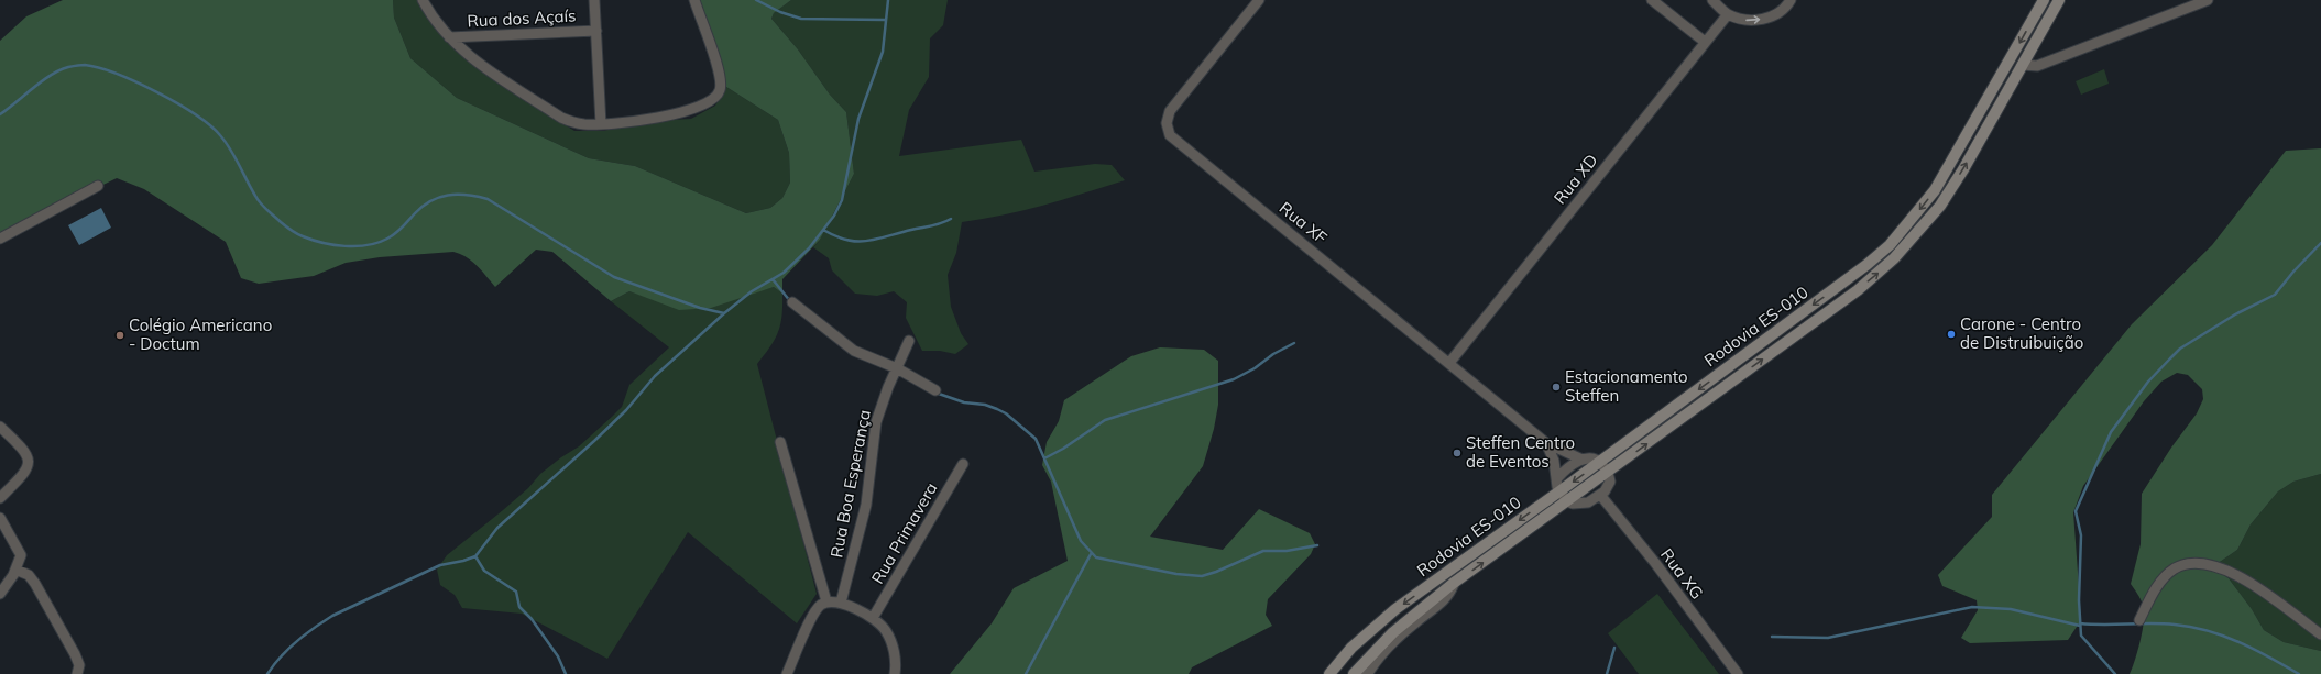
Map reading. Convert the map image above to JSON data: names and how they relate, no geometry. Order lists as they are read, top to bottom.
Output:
{
  "streets": {
    "main road": ["Rodovia ES-010"],
    "street": [
      "Rua dos Açaís",
      "Rua XD",
      "Rua XF",
      "Rua Boa Esperança",
      "Rua Primavera",
      "Rua XG"
    ]
  },
  "crossings": [
    ["Rua XD", "Rua XF"],
    ["Rua XF", "Rodovia ES-010"]
  ],
  "places": [
    "Carone - Centro de Distruibuição",
    "Colégio Americano - Doctum",
    "Estacionamento Steffen",
    "Steffen Centro de Eventos"
  ]
}
